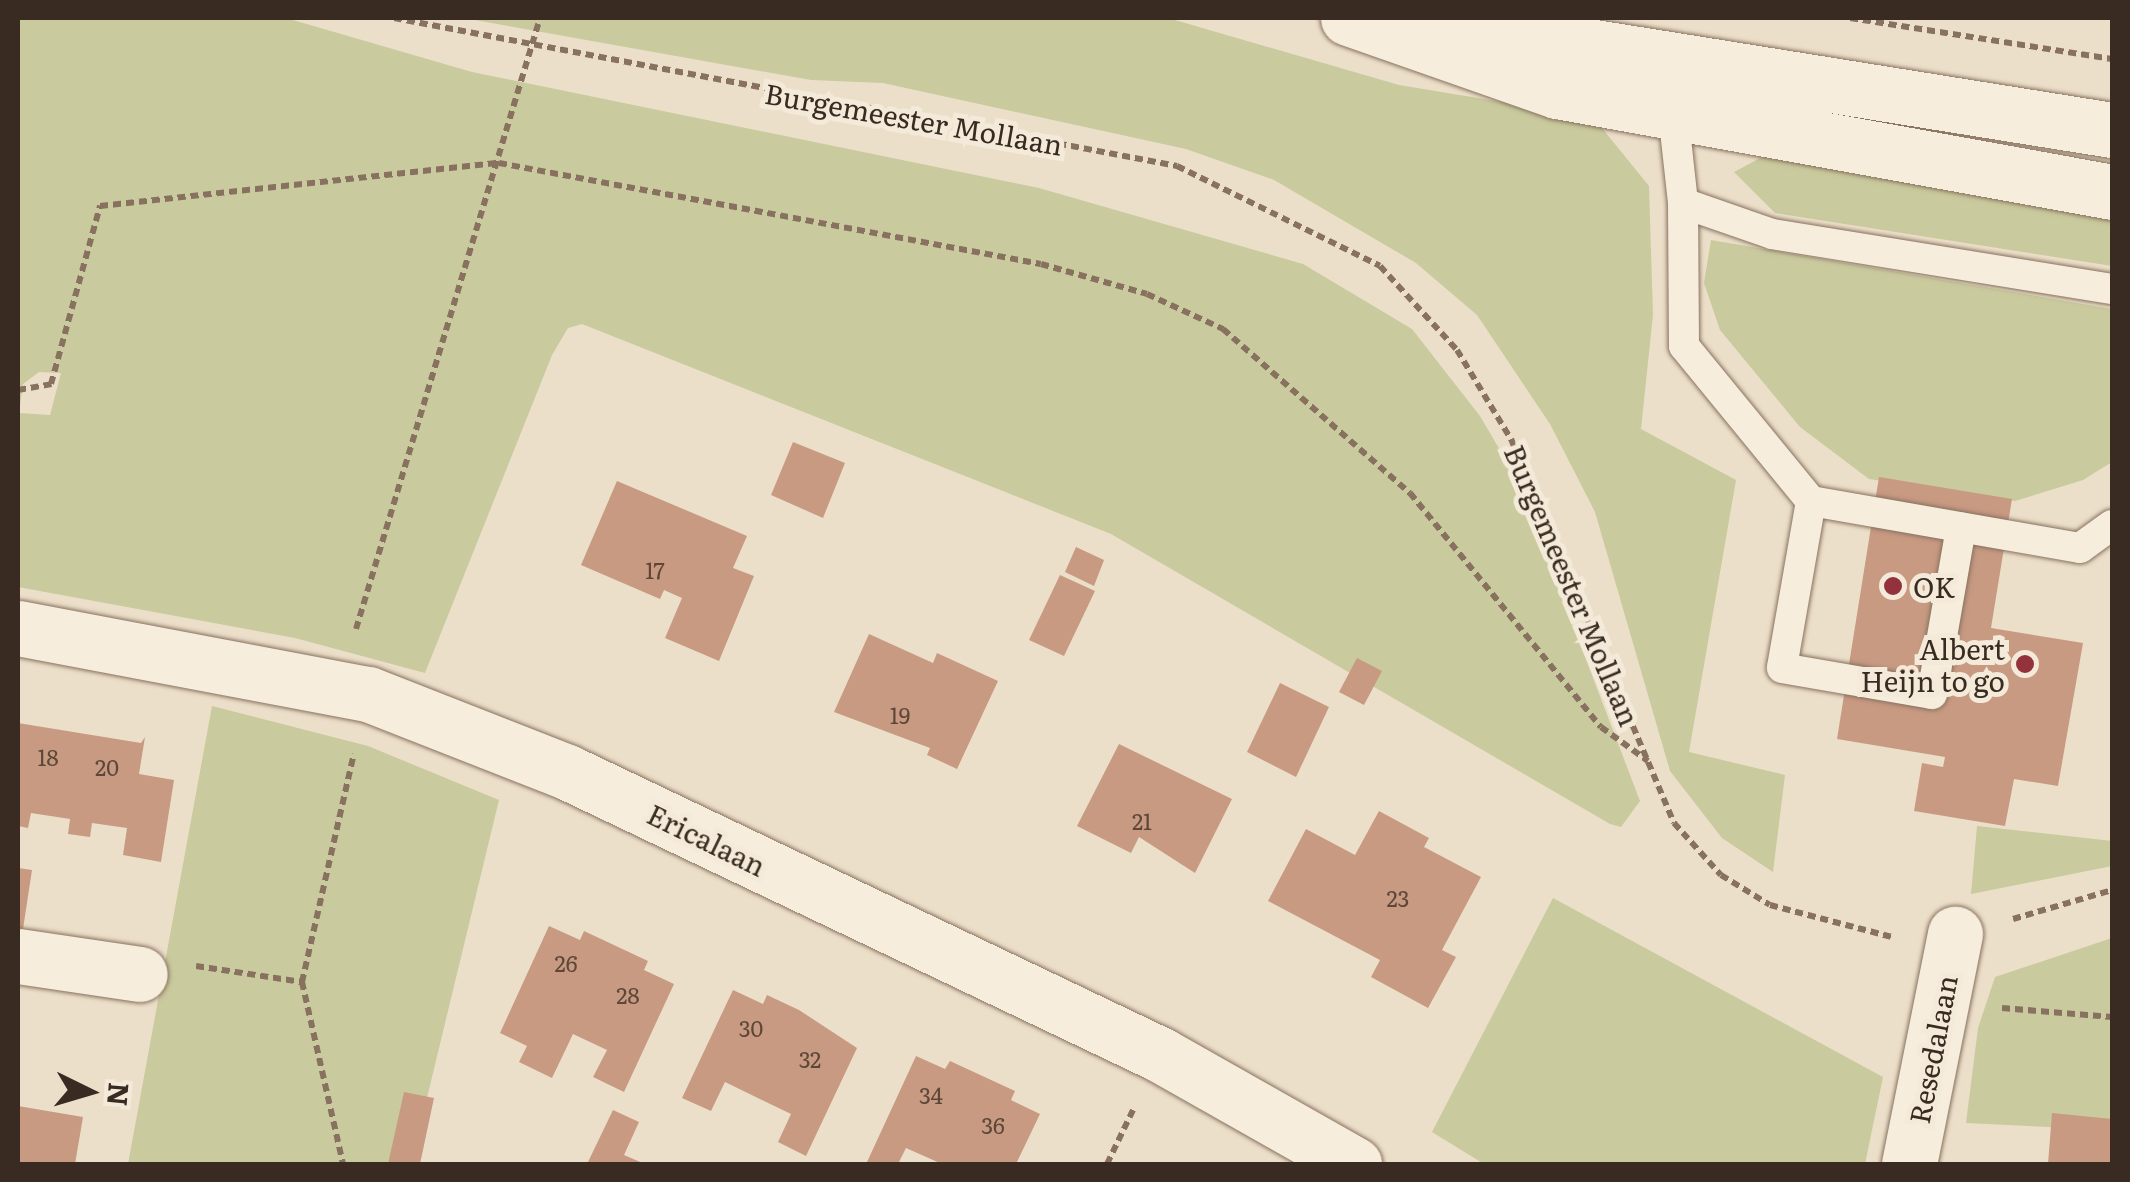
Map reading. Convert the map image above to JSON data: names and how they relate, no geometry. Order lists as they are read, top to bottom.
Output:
{
  "streets": {
    "street": ["Ericalaan", "Resedalaan"],
    "path": ["Burgemeester Mollaan"]
  },
  "crossings": [
    ["Burgemeester Mollaan", "Resedalaan"]
  ],
  "places": ["OK", "Albert Heijn to go"],
  "house_numbers": [
    "17",
    "19",
    "18",
    "20",
    "21",
    "23",
    "26",
    "28",
    "30",
    "32",
    "34",
    "36"
  ],
  "north": "right"
}
